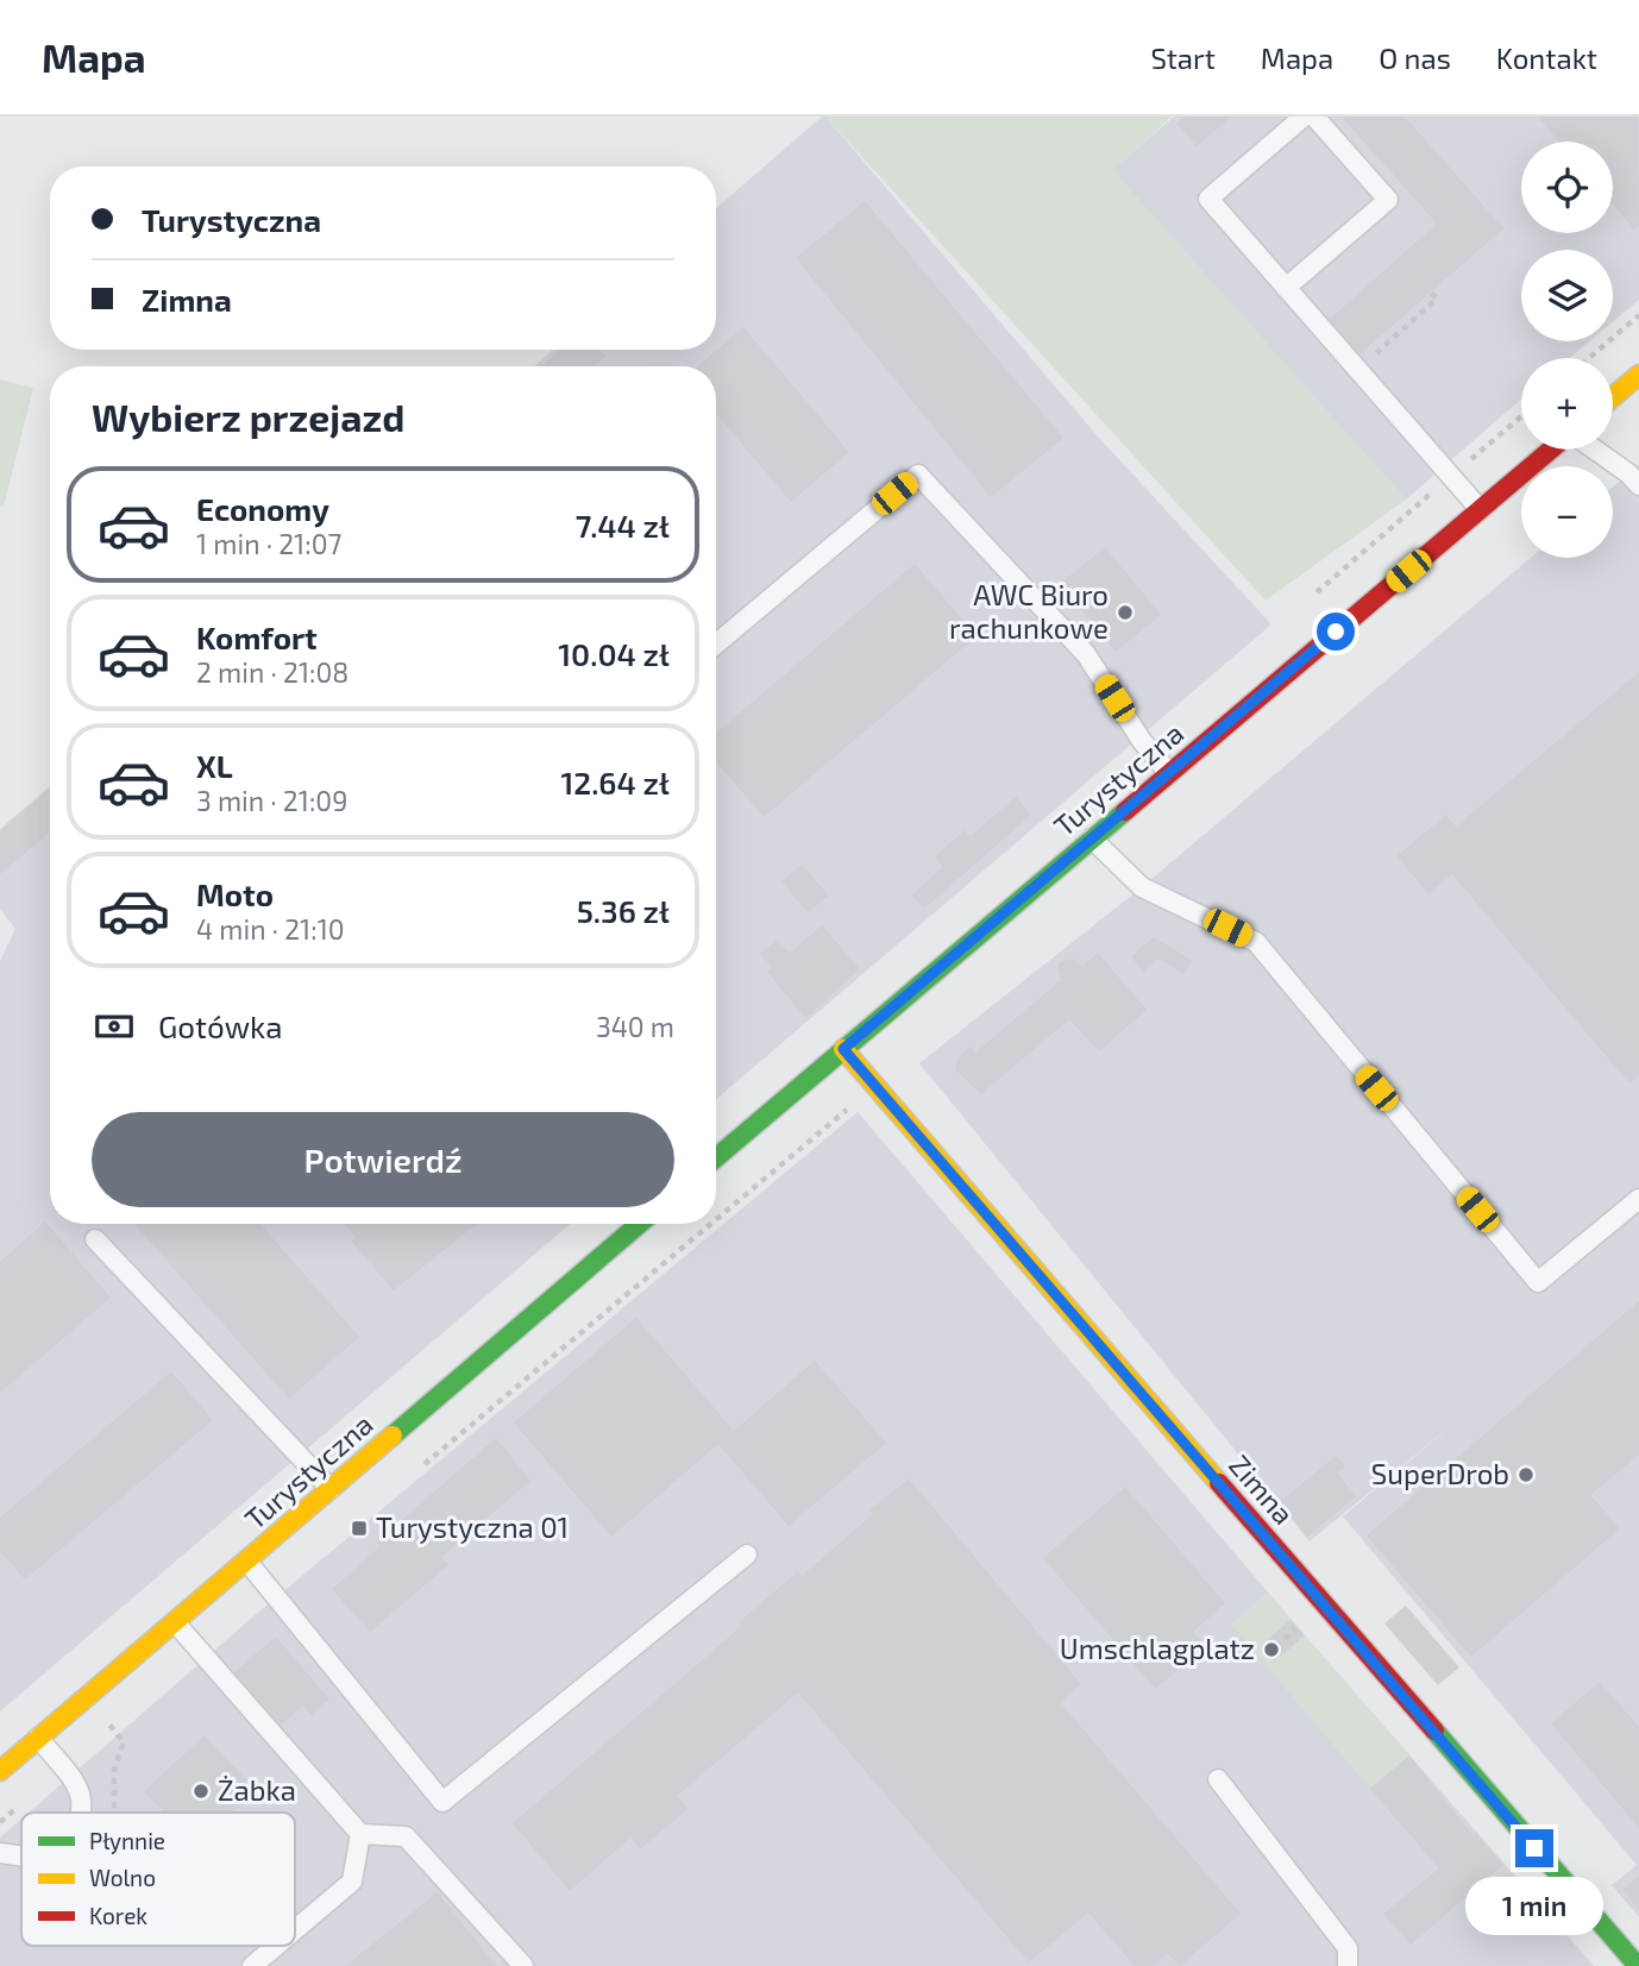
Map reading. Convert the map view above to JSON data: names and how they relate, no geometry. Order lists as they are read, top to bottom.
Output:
{
  "streets": {
    "main road": ["Turystyczna", "Zimna"]
  },
  "crossings": [
    ["Turystyczna", "Zimna"]
  ],
  "places": {
    "other": [
      "AWC Biuro rachunkowe",
      "SuperDrob",
      "Umschlagplatz",
      "Żabka"
    ],
    "transit": ["Turystyczna 01"]
  },
  "legend": ["Płynnie", "Wolno", "Korek"],
  "page": {
    "header": "Mapa",
    "nav": [
      "Start",
      "Mapa",
      "O nas",
      "Kontakt"
    ],
    "map_buttons": ["+", "−"],
    "banner": ["Turystyczna", "Zimna"],
    "heading": "Wybierz przejazd",
    "list": [
      {
        "name": "Economy",
        "note": "1 min · 21:07",
        "value": "7.44 zł"
      },
      {
        "name": "Komfort",
        "note": "2 min · 21:08",
        "value": "10.04 zł"
      },
      {
        "name": "XL",
        "note": "3 min · 21:09",
        "value": "12.64 zł"
      },
      {
        "name": "Moto",
        "note": "4 min · 21:10",
        "value": "5.36 zł"
      }
    ],
    "pay": ["Gotówka", "340 m"],
    "buttons": "Potwierdź",
    "bubble": "1 min"
  }
}
